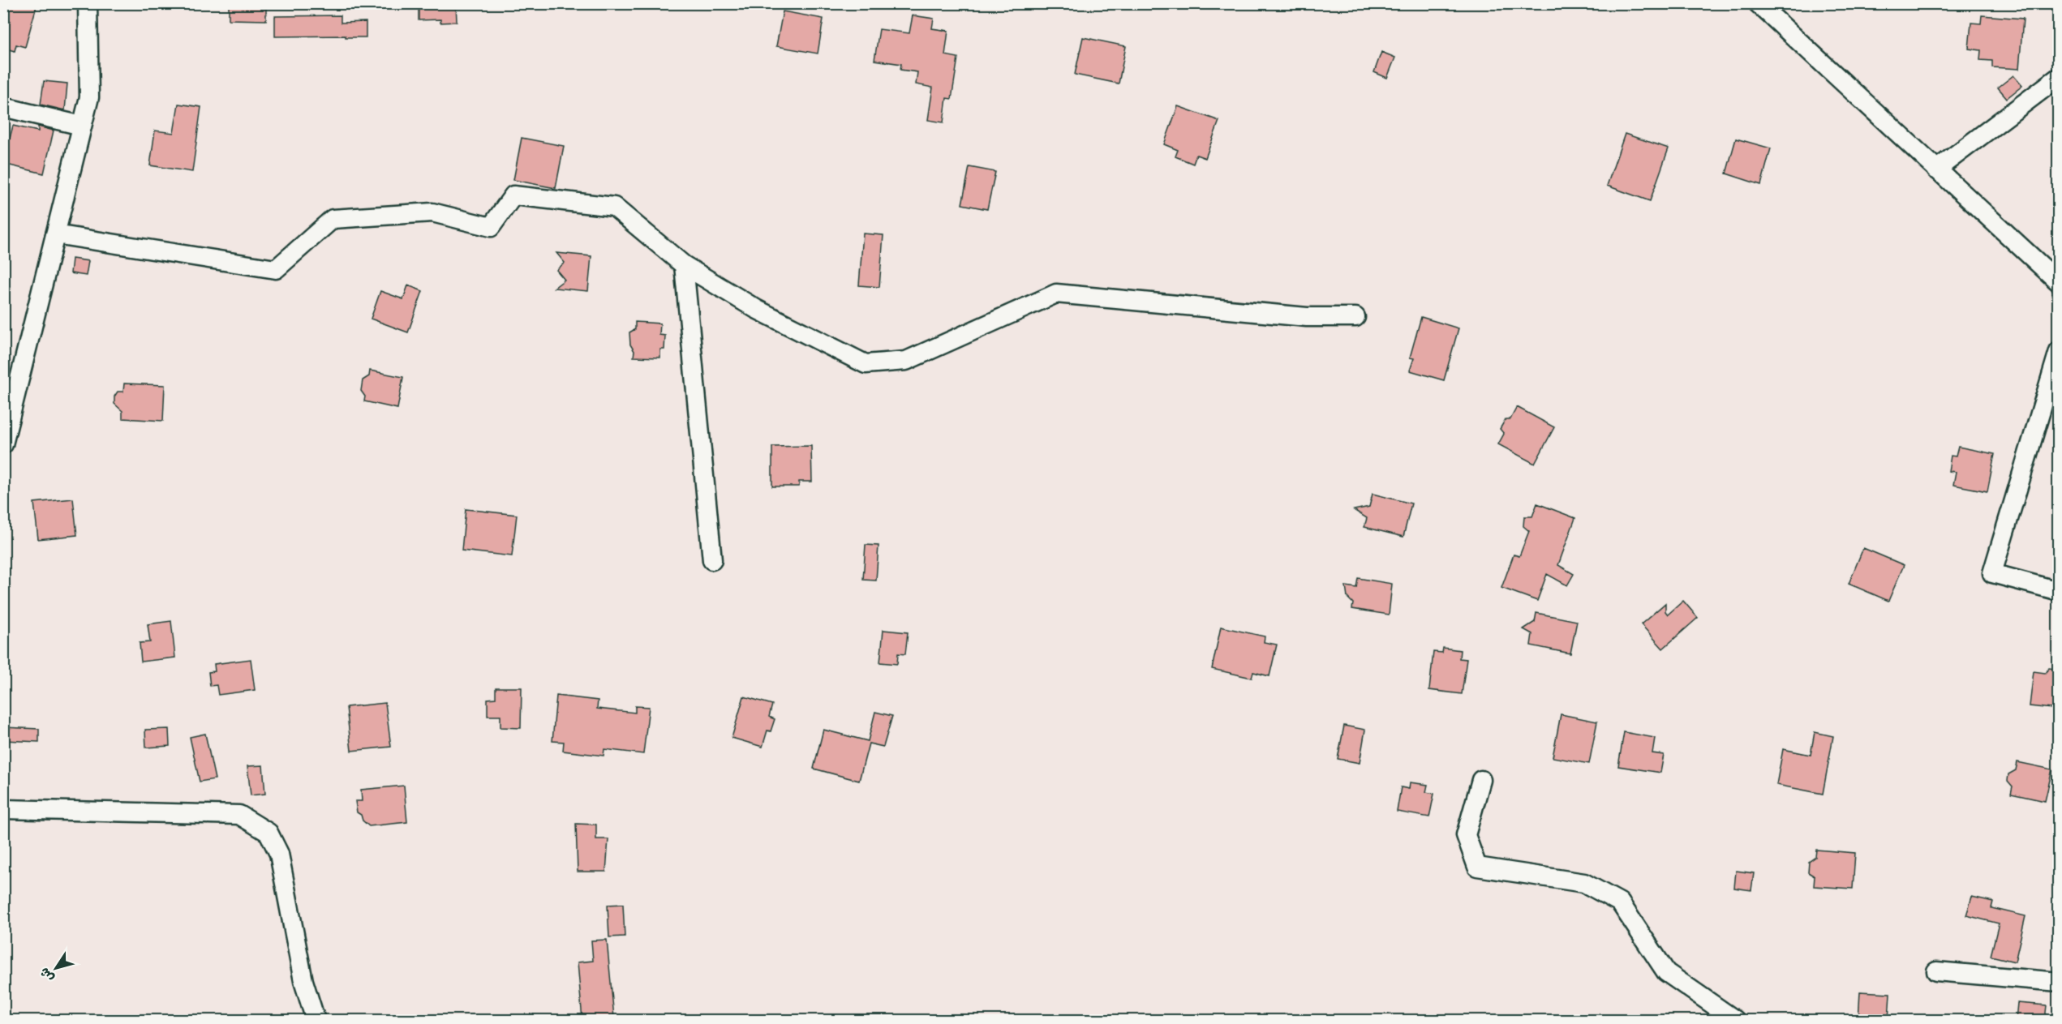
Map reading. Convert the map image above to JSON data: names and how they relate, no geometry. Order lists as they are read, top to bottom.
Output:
{
  "north": "bottom left"
}
